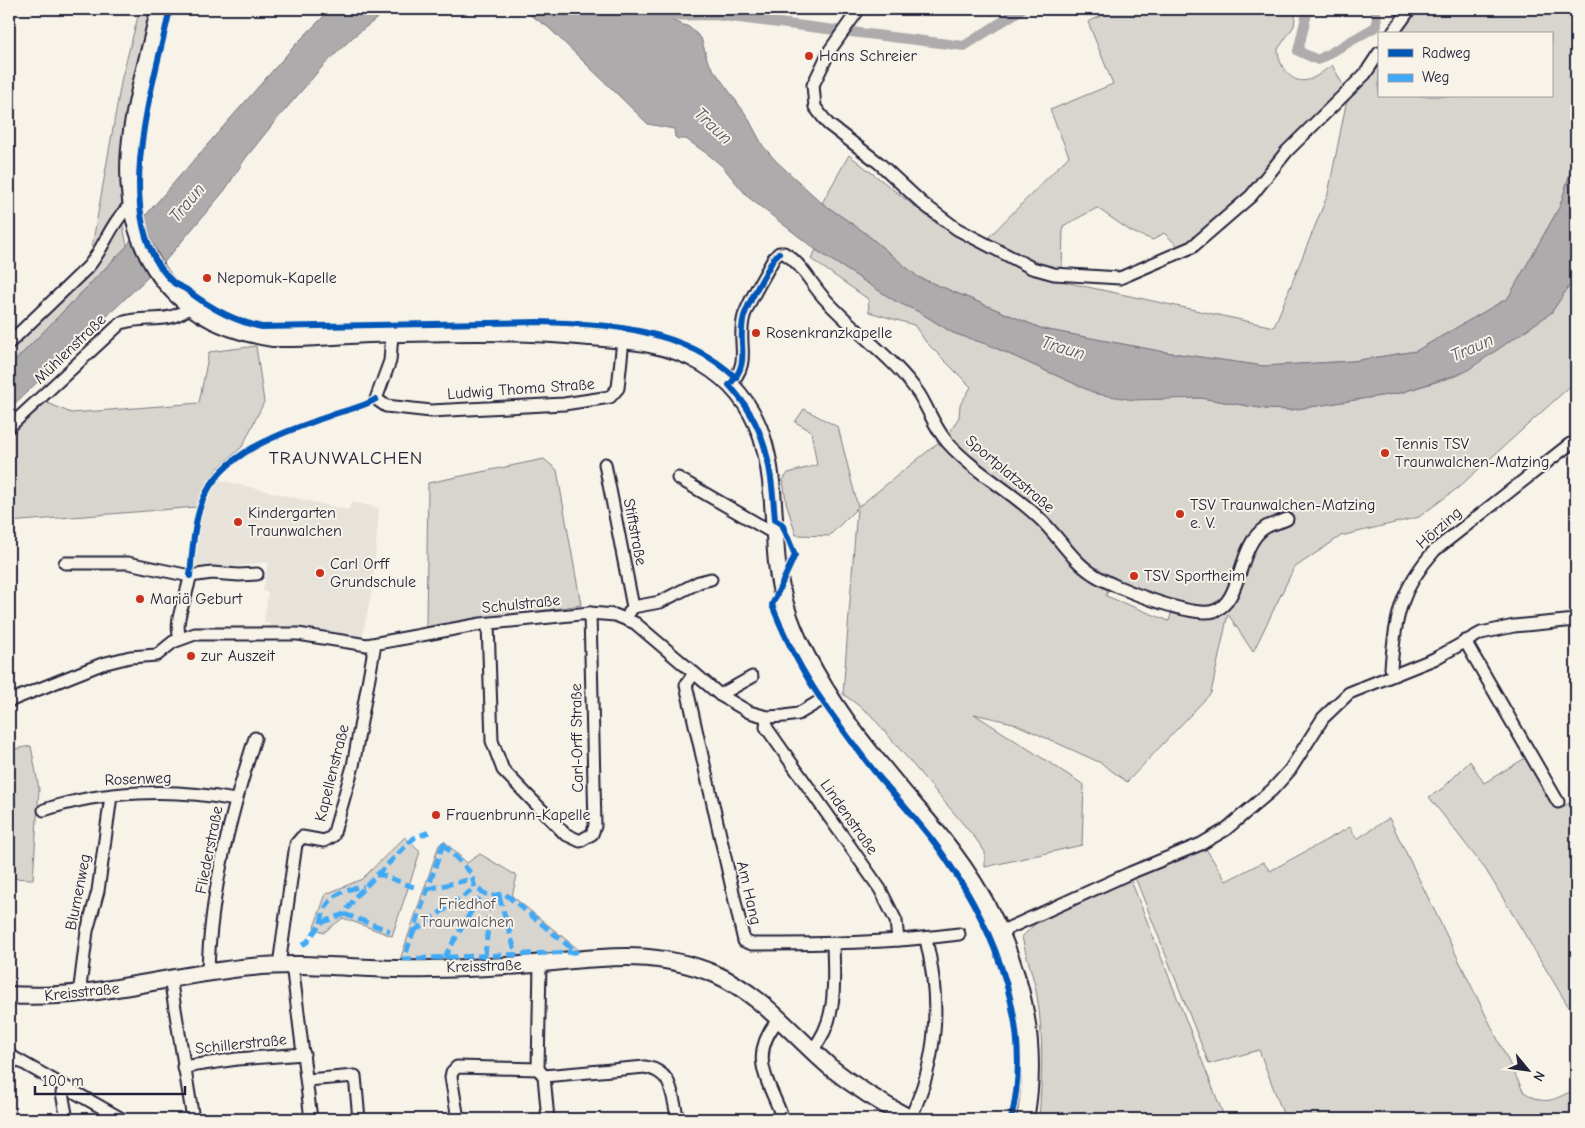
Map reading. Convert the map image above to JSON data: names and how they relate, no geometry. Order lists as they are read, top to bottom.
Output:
{
  "streets": {
    "main road": ["Kreisstraße"],
    "street": [
      "Mühlenstraße",
      "Ludwig Thoma Straße",
      "Sportplatzstraße",
      "Hörzing",
      "Stiftstraße",
      "Schulstraße",
      "Carl-Orff Straße",
      "Kapellenstraße",
      "Rosenweg",
      "Lindenstraße",
      "Fliederstraße",
      "Blumenweg",
      "Am Hang",
      "Schillerstraße"
    ]
  },
  "crossings": [
    ["Schulstraße", "Carl-Orff Straße"],
    ["Schulstraße", "Kapellenstraße"],
    ["Schulstraße", "Lindenstraße"],
    ["Schulstraße", "Am Hang"],
    ["Kapellenstraße", "Kreisstraße"],
    ["Rosenweg", "Fliederstraße"],
    ["Rosenweg", "Blumenweg"],
    ["Lindenstraße", "Am Hang"],
    ["Fliederstraße", "Kreisstraße"],
    ["Blumenweg", "Kreisstraße"],
    ["Kreisstraße", "Schillerstraße"]
  ],
  "districts": ["TRAUNWALCHEN"],
  "water": ["Traun"],
  "parks": ["Friedhof Traunwalchen"],
  "places": [
    "Hans Schreier",
    "Nepomuk-Kapelle",
    "Rosenkranzkapelle",
    "Tennis TSV Traunwalchen-Matzing",
    "TSV Traunwalchen-Matzing e. V.",
    "Kindergarten Traunwalchen",
    "Carl Orff Grundschule",
    "TSV Sportheim",
    "Mariä Geburt",
    "zur Auszeit",
    "Frauenbrunn-Kapelle"
  ],
  "legend": ["Radweg", "Weg"],
  "scale_bar": "100 m",
  "north": "bottom right"
}
